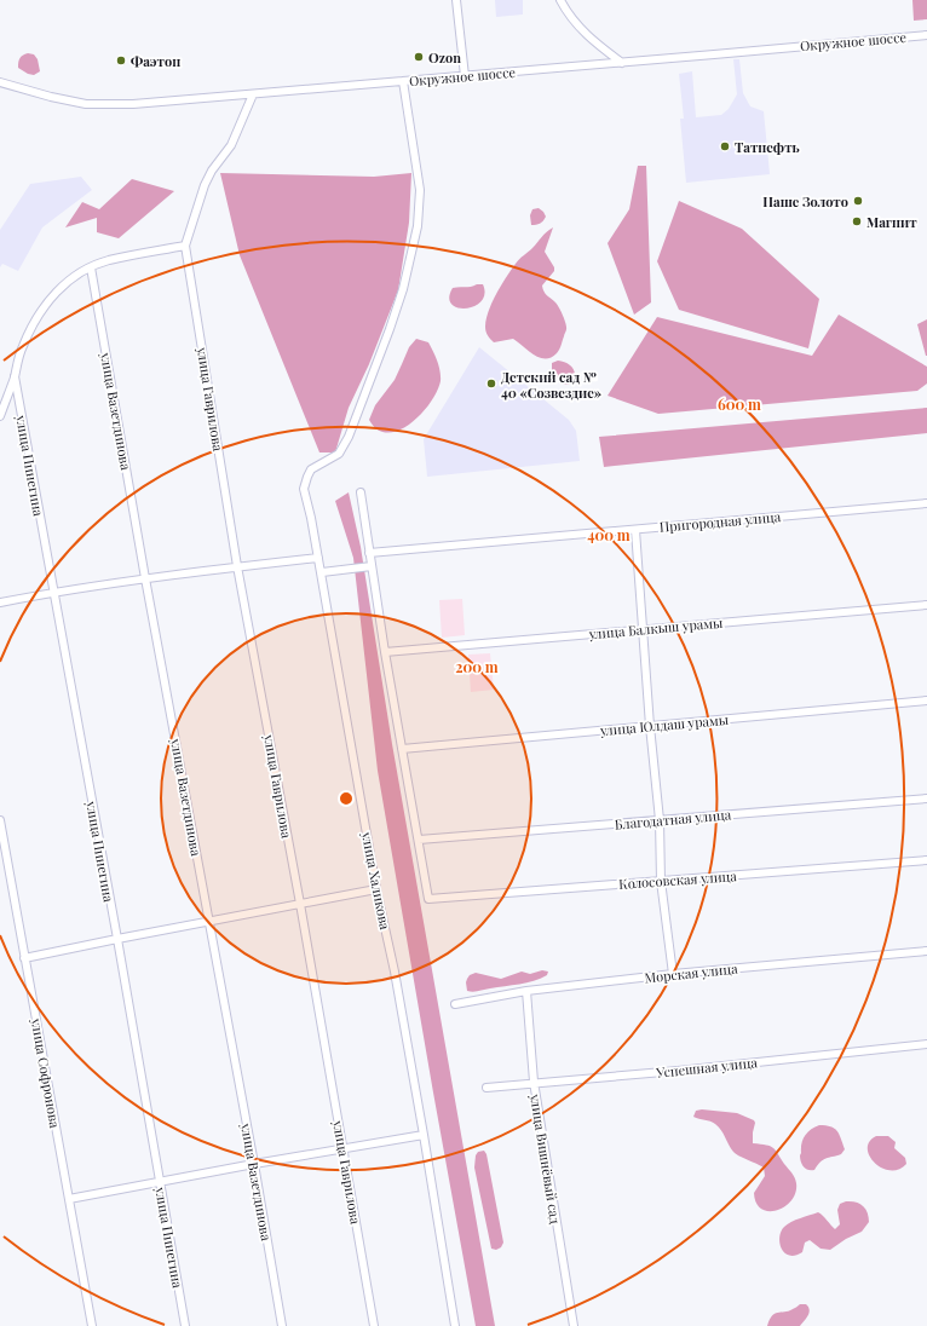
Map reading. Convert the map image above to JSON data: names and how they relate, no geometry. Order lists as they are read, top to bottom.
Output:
{
  "streets": {
    "street": [
      "Окружное шоссе",
      "улица Гаврилова",
      "улица Вазетдинова",
      "улица Пинегина",
      "Пригородная улица",
      "улица Балкыш урамы",
      "улица Юлдаш урамы",
      "Благодатная улица",
      "Колосовская улица",
      "улица Халикова",
      "Морская улица",
      "Успешная улица",
      "улица Софронова",
      "улица Вишнёвый сад"
    ]
  },
  "crossings": [
    ["Окружное шоссе", "улица Халикова"],
    ["Благодатная улица", "Колосовская улица"],
    ["Морская улица", "улица Вишнёвый сад"],
    ["Успешная улица", "улица Вишнёвый сад"]
  ],
  "places": [
    "Ozon",
    "Фаэтон",
    "Татнефть",
    "Наше Золото",
    "Магнит",
    "Детский сад № 40 «Созвездие»"
  ],
  "rings": ["600 m", "400 m", "200 m"]
}
